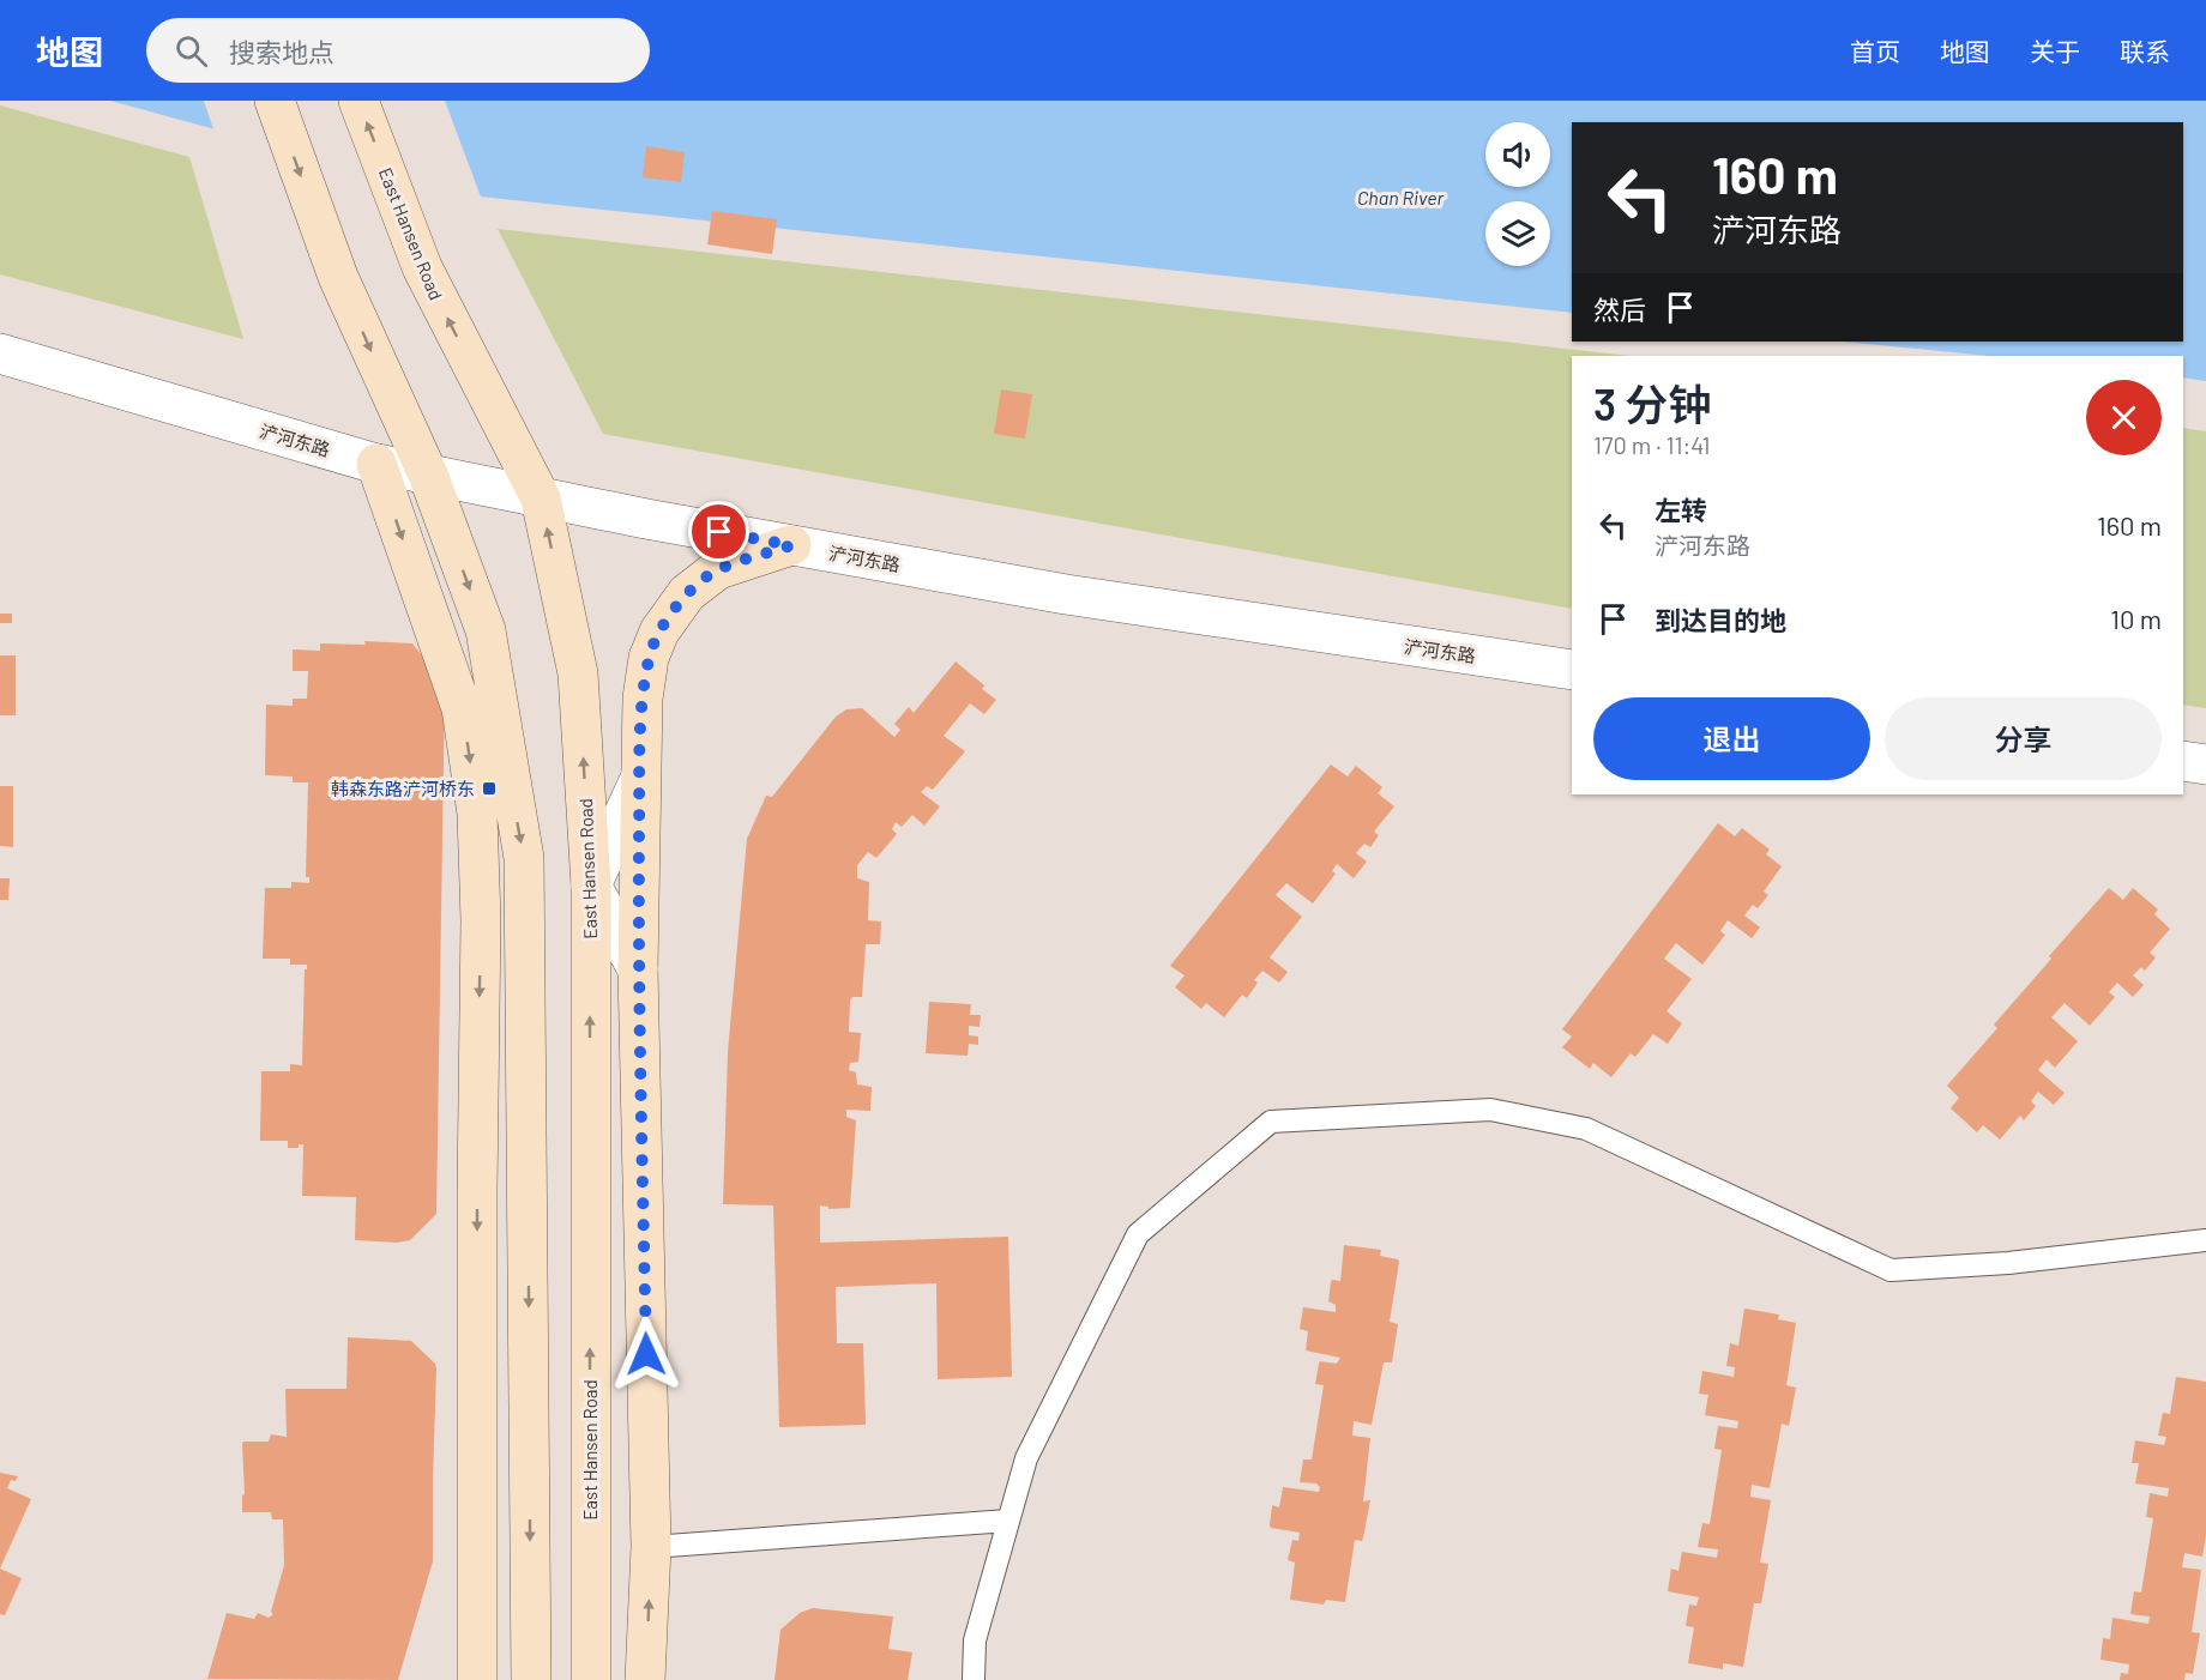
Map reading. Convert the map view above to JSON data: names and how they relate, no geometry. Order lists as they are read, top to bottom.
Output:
{
  "streets": {
    "main road": ["East Hansen Road"],
    "street": ["浐河东路"]
  },
  "crossings": [
    ["East Hansen Road", "浐河东路"]
  ],
  "water": ["Chan River"],
  "places": {
    "transit": ["韩森东路浐河桥东"]
  },
  "page": {
    "header": "地图",
    "search": "搜索地点",
    "nav": [
      "首页",
      "地图",
      "关于",
      "联系"
    ],
    "turn": ["160 m", "浐河东路"],
    "then": "然后",
    "heading": ["3 分钟", "170 m · 11:41"],
    "list": [
      {
        "name": "左转",
        "note": "浐河东路",
        "value": "160 m"
      },
      {
        "name": "到达目的地",
        "value": "10 m"
      }
    ],
    "buttons": ["退出", "分享"]
  }
}
